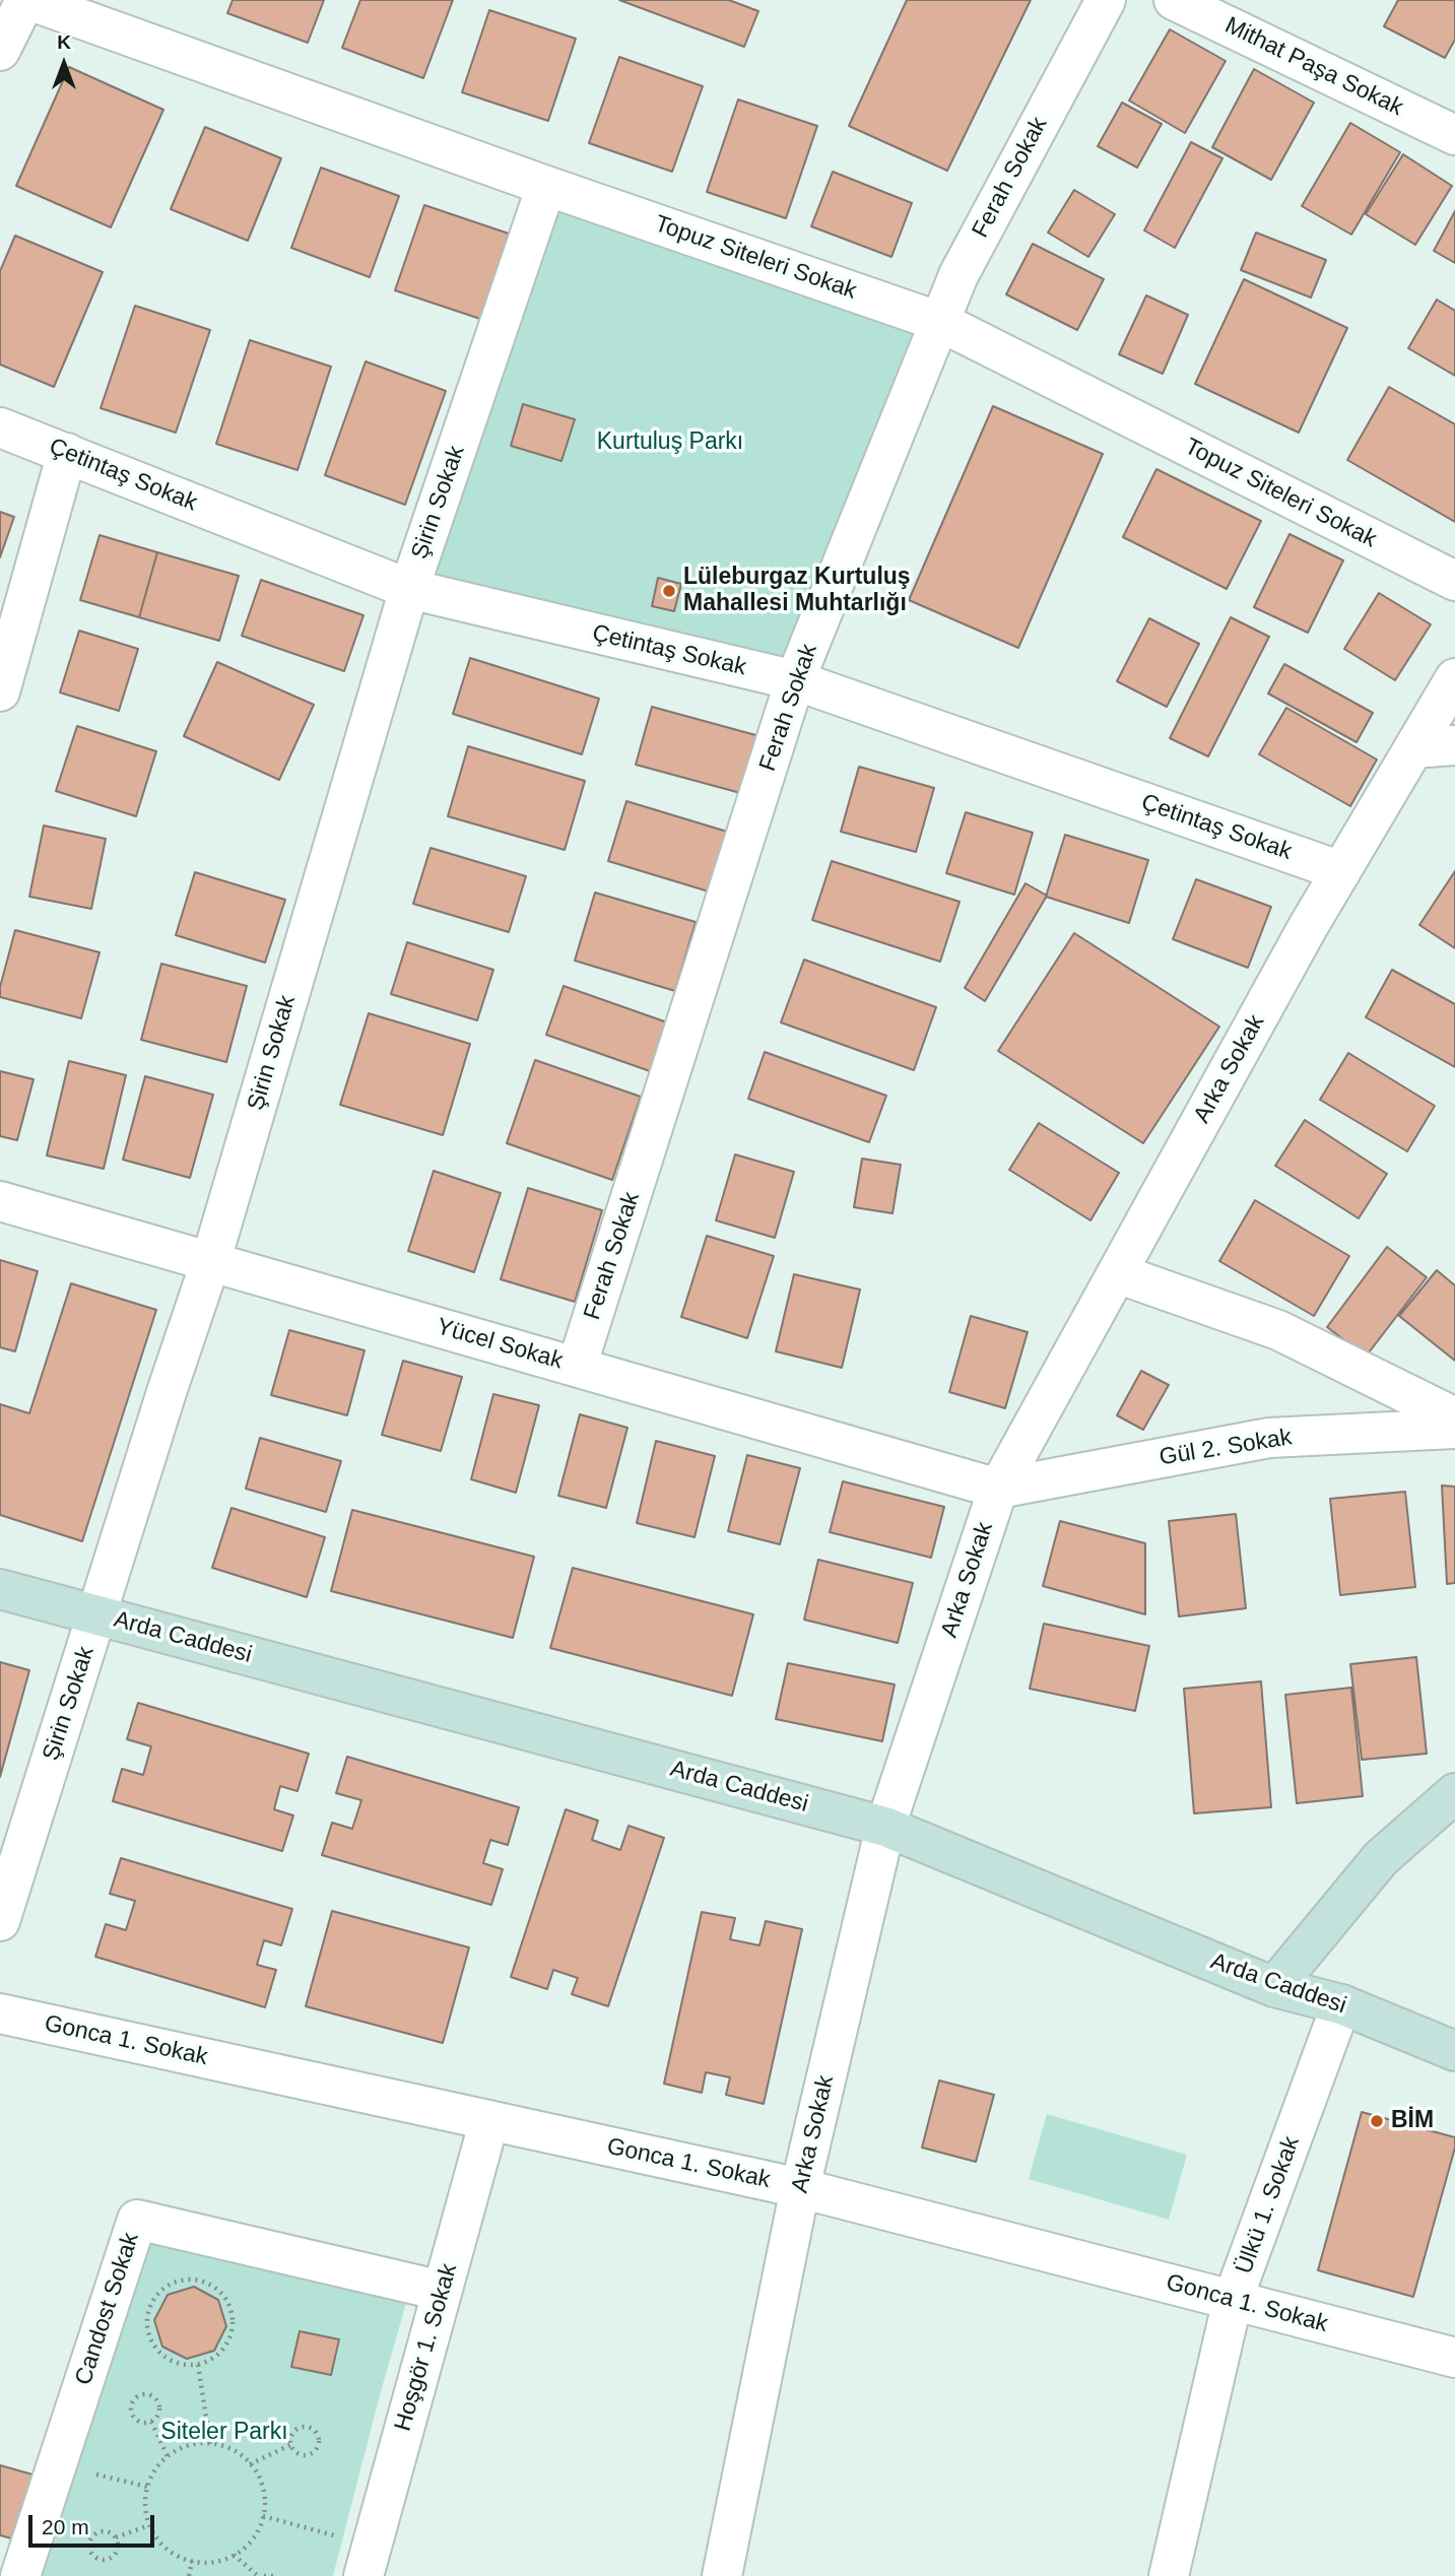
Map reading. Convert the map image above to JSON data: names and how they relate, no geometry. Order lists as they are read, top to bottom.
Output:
{
  "streets": {
    "street": [
      "Mithat Paşa Sokak",
      "Ferah Sokak",
      "Topuz Siteleri Sokak",
      "Çetintaş Sokak",
      "Şirin Sokak",
      "Arka Sokak",
      "Yücel Sokak",
      "Gül 2. Sokak",
      "Arda Caddesi",
      "Gonca 1. Sokak",
      "Ülkü 1. Sokak",
      "Candost Sokak",
      "Hoşgör 1. Sokak"
    ]
  },
  "crossings": [
    ["Ferah Sokak", "Topuz Siteleri Sokak"],
    ["Ferah Sokak", "Çetintaş Sokak"],
    ["Ferah Sokak", "Yücel Sokak"],
    ["Topuz Siteleri Sokak", "Şirin Sokak"],
    ["Çetintaş Sokak", "Şirin Sokak"],
    ["Çetintaş Sokak", "Arka Sokak"],
    ["Şirin Sokak", "Yücel Sokak"],
    ["Şirin Sokak", "Arda Caddesi"],
    ["Arka Sokak", "Yücel Sokak"],
    ["Arka Sokak", "Gül 2. Sokak"],
    ["Arka Sokak", "Arda Caddesi"],
    ["Arka Sokak", "Gonca 1. Sokak"],
    ["Yücel Sokak", "Gül 2. Sokak"],
    ["Arda Caddesi", "Ülkü 1. Sokak"],
    ["Gonca 1. Sokak", "Ülkü 1. Sokak"],
    ["Gonca 1. Sokak", "Hoşgör 1. Sokak"],
    ["Candost Sokak", "Hoşgör 1. Sokak"]
  ],
  "parks": ["Kurtuluş Parkı", "Siteler Parkı"],
  "places": ["Lüleburgaz Kurtuluş Mahallesi Muhtarlığı", "BİM"],
  "scale_bar": "20 m",
  "north": "top"
}
